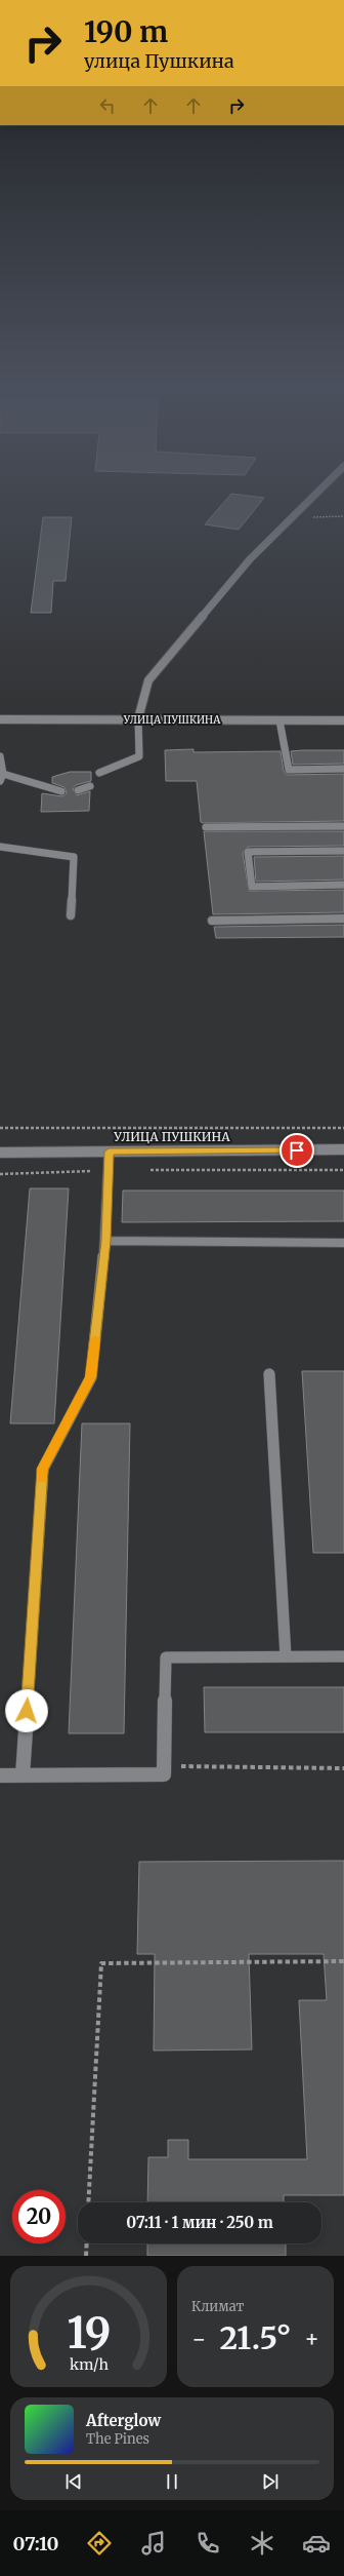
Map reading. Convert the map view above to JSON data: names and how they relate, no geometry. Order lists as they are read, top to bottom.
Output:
{
  "streets": {
    "street": ["УЛИЦА ПУШКИНА"]
  },
  "page": {
    "turn": ["190 m", "улица Пушкина"],
    "limit": "20",
    "trip": "07:11 · 1 мин · 250 m",
    "tile": "Климат",
    "heat": ["−", "21.5°", "+"],
    "song": ["Afterglow", "The Pines"],
    "tabs": "07:10",
    "gauge": ["19", "km/h"]
  }
}
